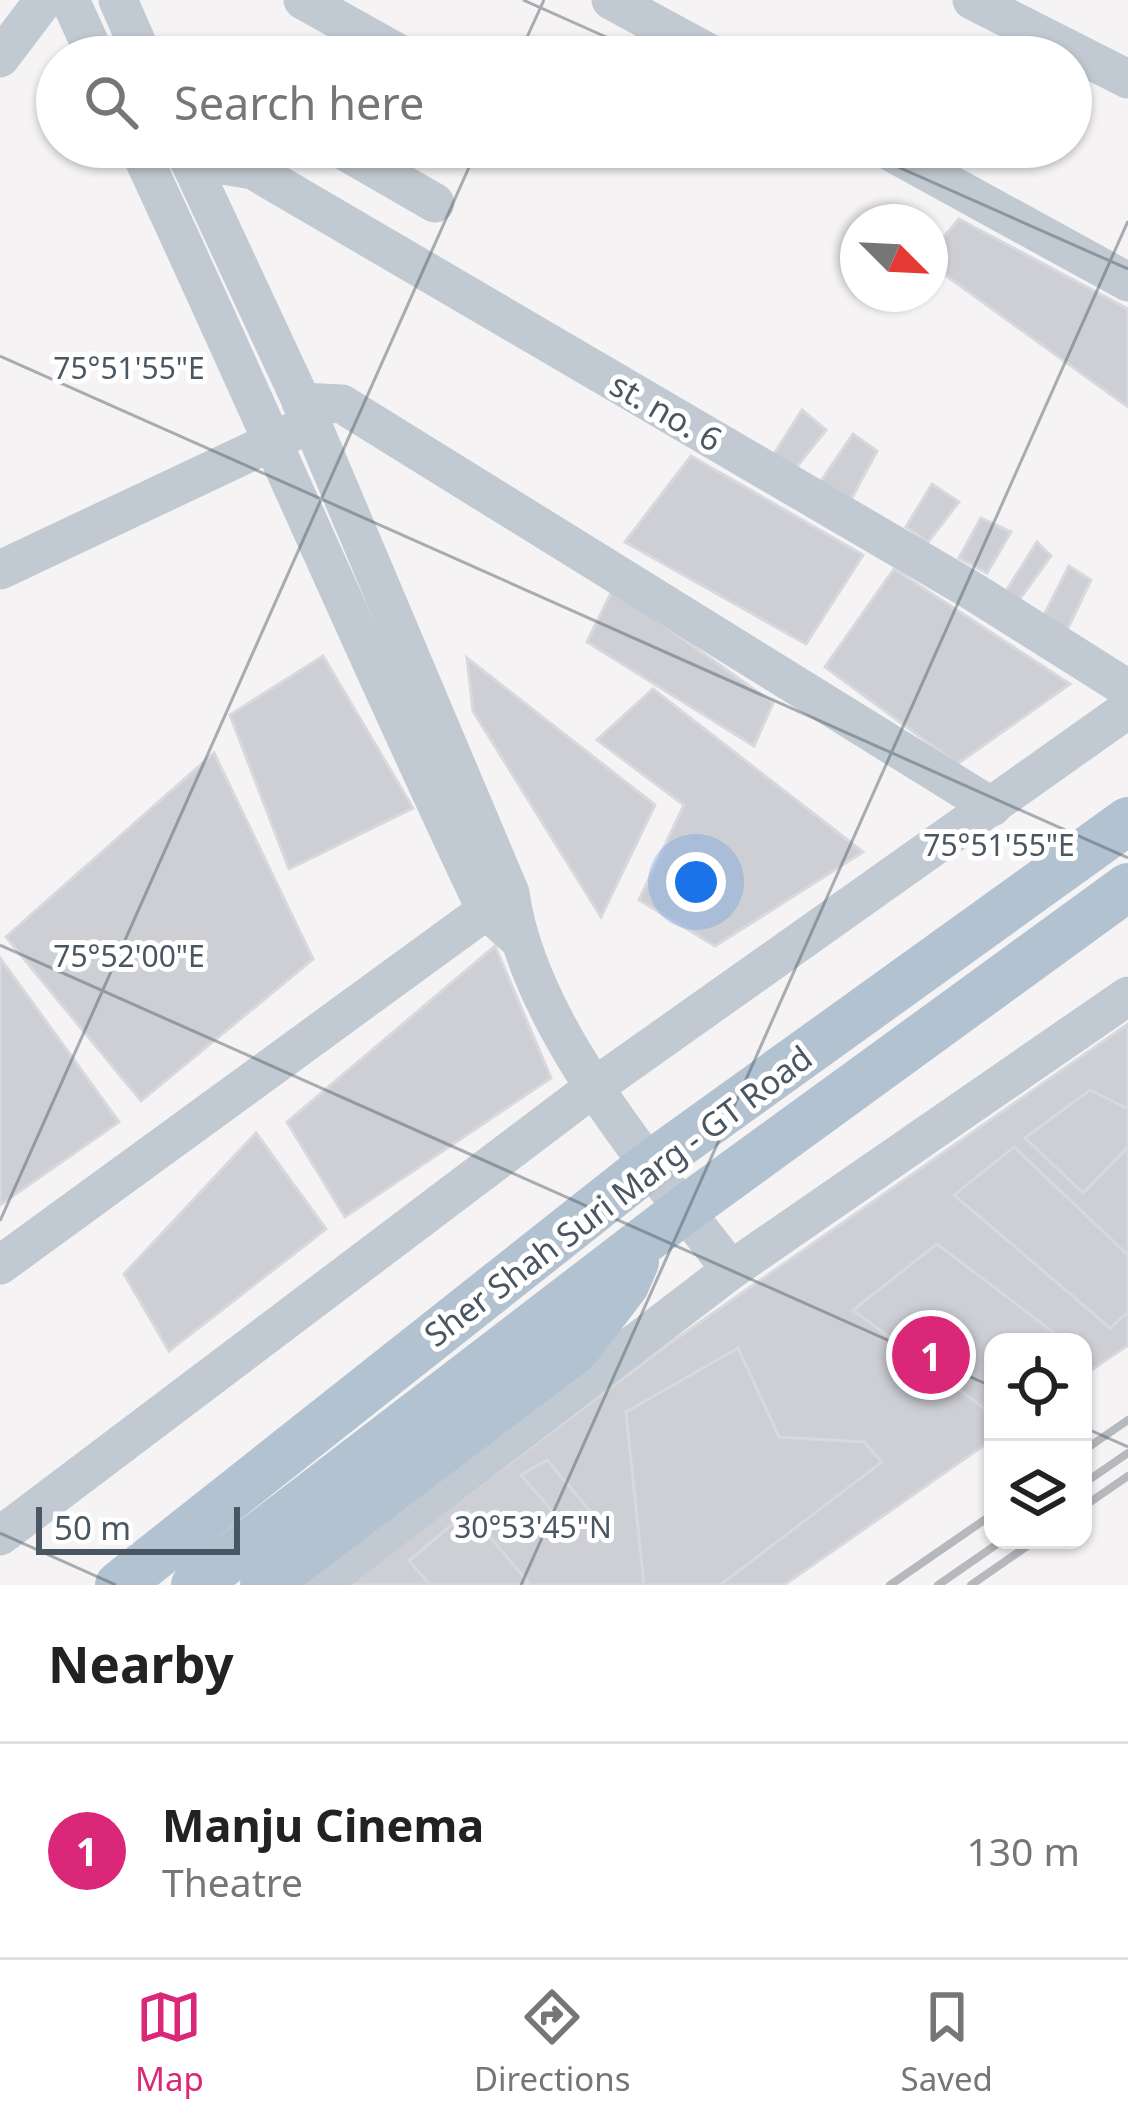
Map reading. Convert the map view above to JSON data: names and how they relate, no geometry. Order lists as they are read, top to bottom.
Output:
{
  "streets": {
    "main road": ["Sher Shah Suri Marg - GT Road"],
    "street": ["st. no. 6"]
  },
  "scale_bar": "50 m",
  "north": "bottom right",
  "page": {
    "search": "Search here",
    "pins": "1",
    "scale": "50 m",
    "heading": "Nearby",
    "list": [
      {
        "mark": "1",
        "name": "Manju Cinema",
        "note": "Theatre",
        "value": "130 m"
      }
    ],
    "nav": ["Map", "Directions", "Saved"]
  },
  "coordinates": ["75°51'55\"E", "75°52'00\"E", "30°53'45\"N"]
}
